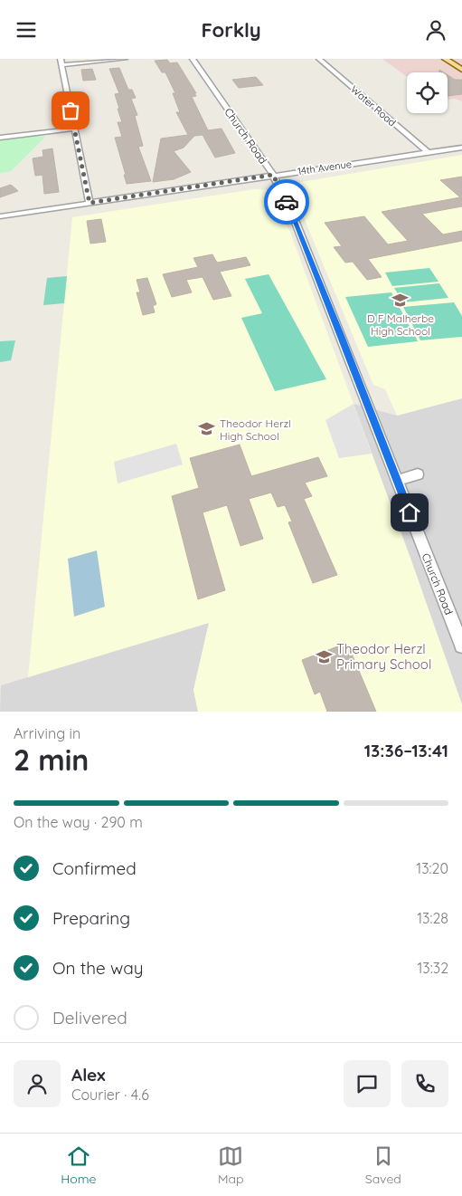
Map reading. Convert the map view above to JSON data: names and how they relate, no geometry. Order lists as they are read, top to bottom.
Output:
{
  "streets": {
    "street": ["Water Road", "Church Road", "14th Avenue"]
  },
  "crossings": [
    ["Water Road", "14th Avenue"],
    ["Church Road", "14th Avenue"]
  ],
  "places": {
    "school or university": ["D F Malherbe High School", "Theodor Herzl High School", "Theodor Herzl Primary School"]
  },
  "page": {
    "header": "Forkly",
    "heading": ["2 min", "Arriving in", "13:36–13:41"],
    "panel": ["Alex", "Courier · 4.6"],
    "bar": "On the way · 290 m",
    "list": [
      ["Confirmed", "13:20"],
      ["Preparing", "13:28"],
      ["On the way", "13:32"],
      "Delivered"
    ],
    "tabs": ["Home", "Map", "Saved"]
  }
}
